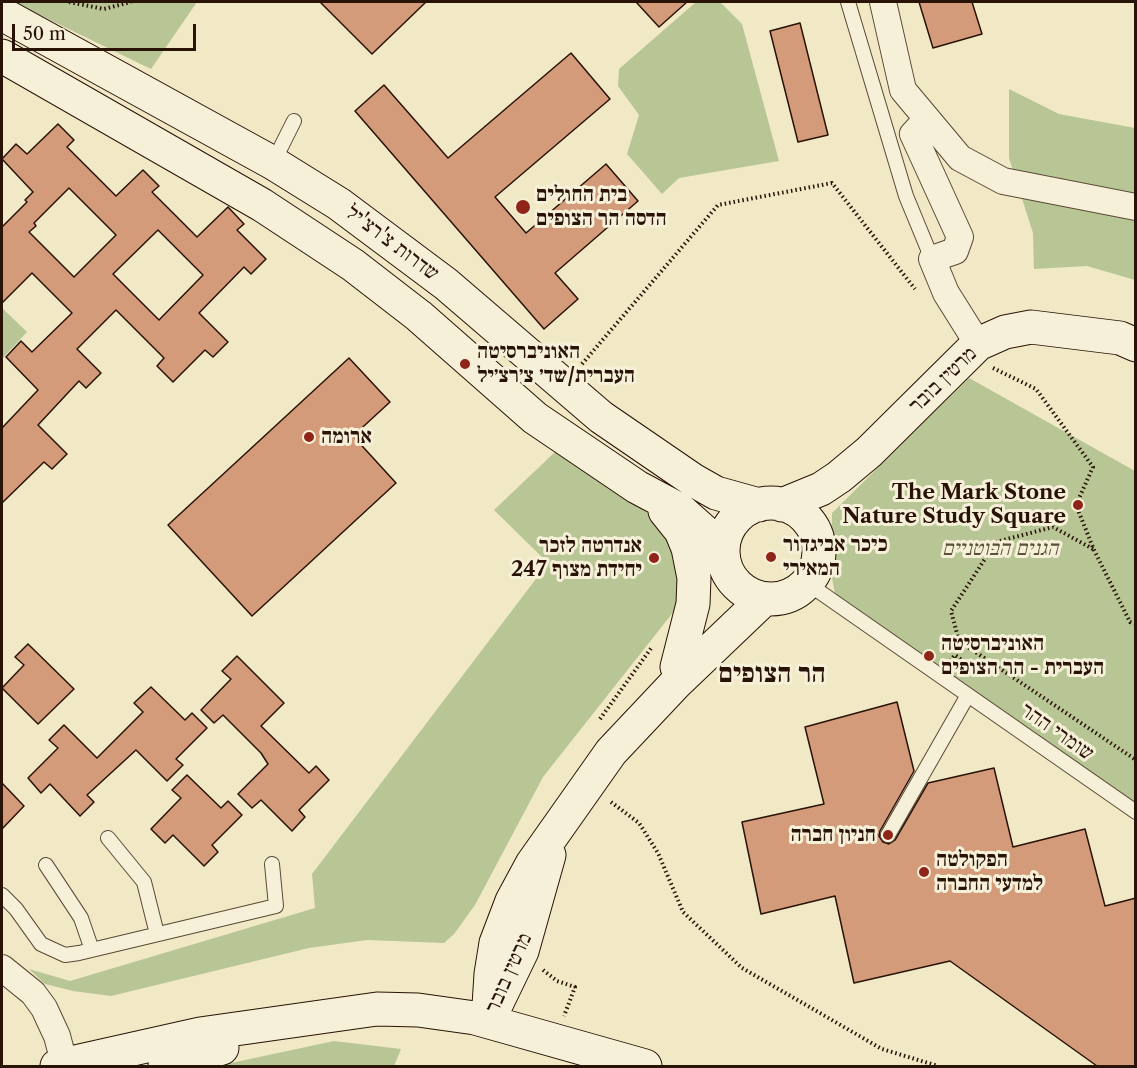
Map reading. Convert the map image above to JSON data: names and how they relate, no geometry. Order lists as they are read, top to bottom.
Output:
{
  "streets": {
    "street": ["שדרות צ'רצ'יל", "מרטין בובר"],
    "lane": ["שומרי ההר"]
  },
  "crossings": [
    ["שדרות צ'רצ'יל", "מרטין בובר"],
    ["שדרות צ'רצ'יל", "שומרי ההר"],
    ["מרטין בובר", "שומרי ההר"]
  ],
  "districts": ["הר הצופים"],
  "parks": ["הגנים הבוטניים"],
  "places": [
    "בית החולים הדסה הר הצופים",
    "האוניברסיטה העברית/שד׳ צ׳רצ׳יל",
    "ארומה",
    "The Mark Stone Nature Study Square",
    "כיכר אביגדור המאירי",
    "אנדרטה לזכר יחידת מצוף 247",
    "האוניברסיטה העברית - הר הצופים",
    "חניון חברה",
    "הפקולטה למדעי החברה"
  ],
  "scale_bar": "50 m"
}
